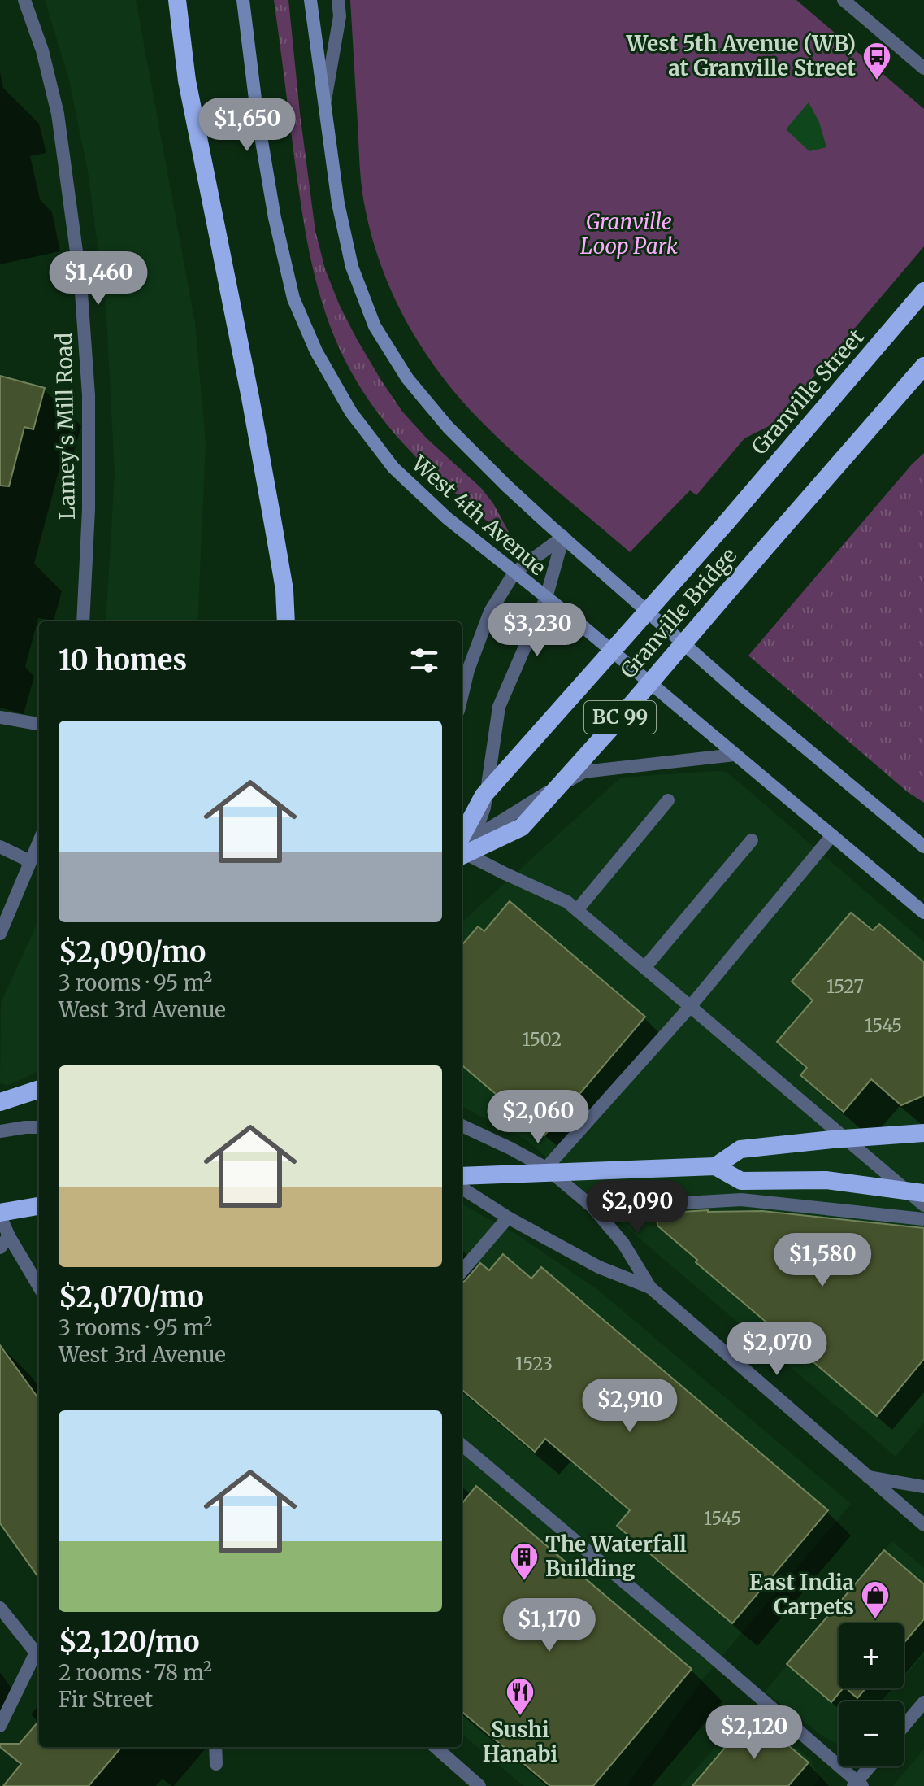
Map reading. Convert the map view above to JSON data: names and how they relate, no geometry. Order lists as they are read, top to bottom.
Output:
{
  "streets": {
    "highway": ["Granville Street", "Granville Bridge", "BC 99"],
    "main road": ["West 4th Avenue"],
    "street": ["Lamey's Mill Road"]
  },
  "crossings": [
    ["Granville Street", "Granville Bridge"]
  ],
  "parks": ["Granville Loop Park"],
  "places": {
    "bus stop": ["West 5th Avenue (WB) at Granville Street"],
    "building": ["The Waterfall Building"],
    "shop": ["East India Carpets"],
    "restaurant": ["Sushi Hanabi"]
  },
  "house_numbers": [
    "1527",
    "1545",
    "1502",
    "1523",
    "1545"
  ],
  "page": {
    "price": [
      "$1,650",
      "$1,460",
      "$3,230",
      "$2,060",
      "$2,090",
      "$1,580",
      "$2,070",
      "$2,910",
      "$1,170",
      "$2,120"
    ],
    "heading": "10 homes",
    "list": [
      {
        "name": "$2,090/mo",
        "note": "3 rooms · 95 m² · West 3rd Avenue"
      },
      {
        "name": "$2,070/mo",
        "note": "3 rooms · 95 m² · West 3rd Avenue"
      },
      {
        "name": "$2,120/mo",
        "note": "2 rooms · 78 m² · Fir Street"
      }
    ],
    "map_buttons": ["+", "−"]
  }
}
